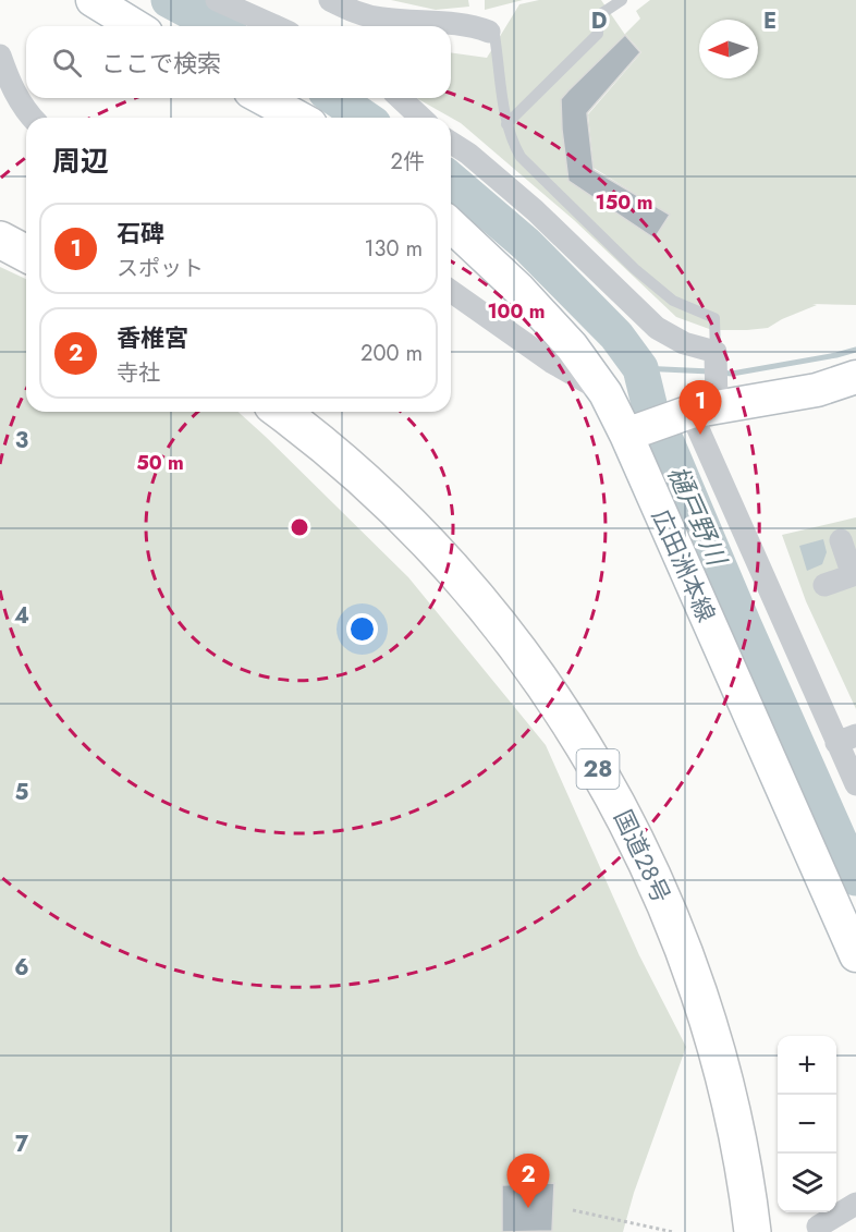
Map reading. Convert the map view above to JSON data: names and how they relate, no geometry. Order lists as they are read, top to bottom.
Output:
{
  "streets": {
    "highway": ["28", "国道28号"],
    "main road": ["広田洲本線"]
  },
  "water": ["樋戸野川"],
  "north": "left",
  "page": {
    "search": "ここで検索",
    "heading": ["周辺", "2件"],
    "list": [
      {
        "mark": "1",
        "name": "石碑",
        "note": "スポット",
        "value": "130 m"
      },
      {
        "mark": "2",
        "name": "香椎宮",
        "note": "寺社",
        "value": "200 m"
      }
    ],
    "pins": ["1", "2"],
    "map_buttons": ["+", "−"]
  },
  "grid": {
    "columns": ["D", "E"],
    "rows": [
      "3",
      "4",
      "5",
      "6",
      "7"
    ]
  },
  "rings": ["150 m", "100 m", "50 m"]
}
